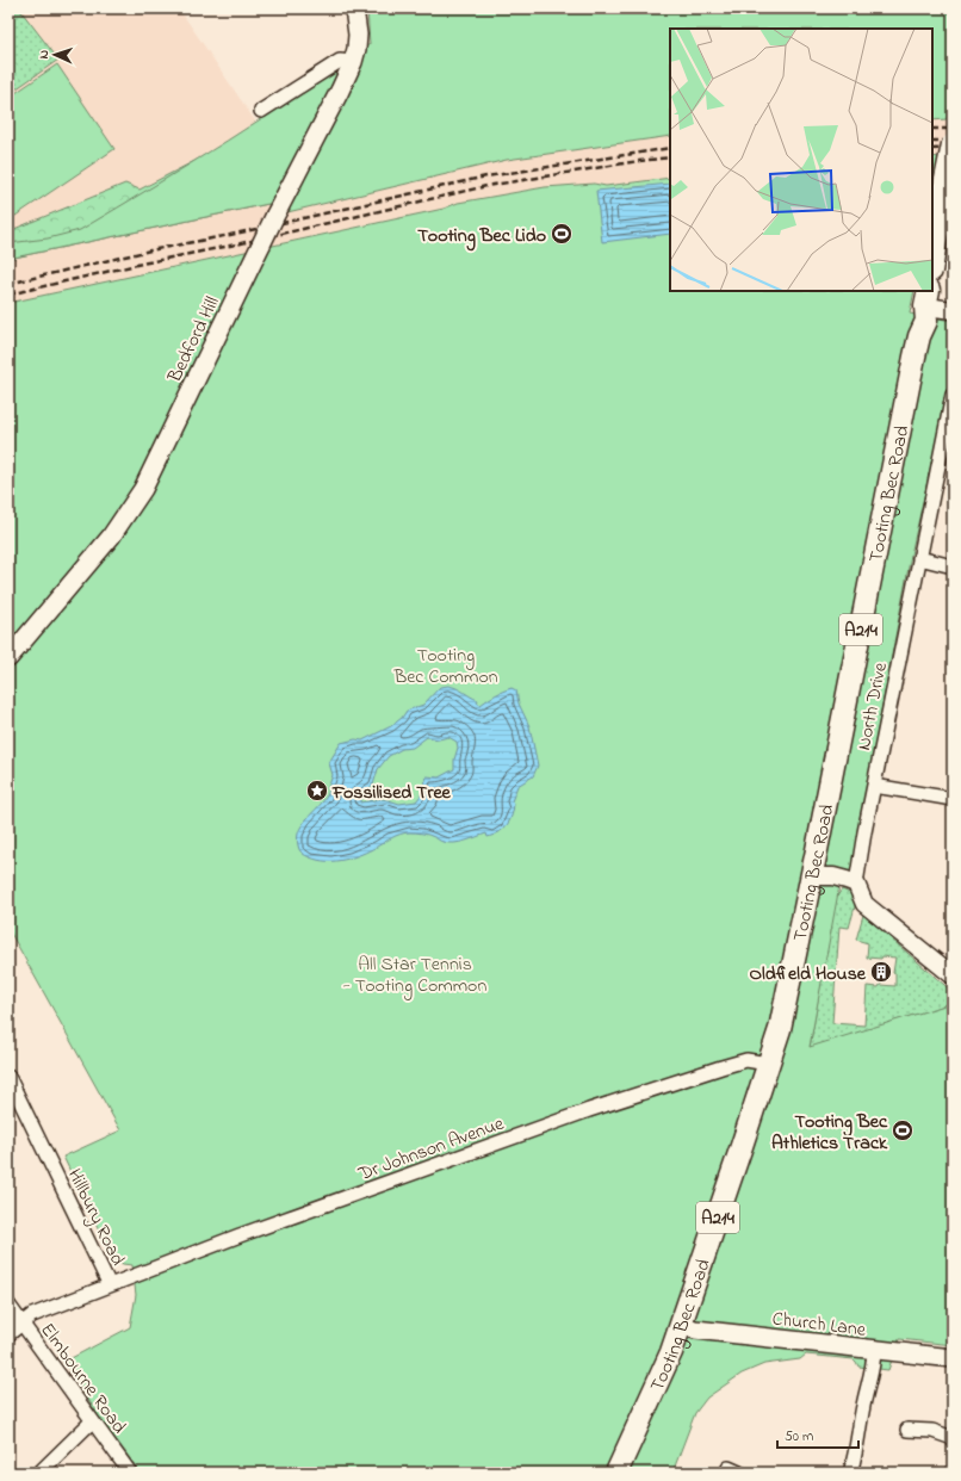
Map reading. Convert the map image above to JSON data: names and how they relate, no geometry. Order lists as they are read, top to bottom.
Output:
{
  "streets": {
    "highway": ["Tooting Bec Road", "A214"],
    "main road": ["Bedford Hill", "Church Lane"],
    "street": [
      "North Drive",
      "Dr Johnson Avenue",
      "Hillbury Road",
      "Elmbourne Road"
    ]
  },
  "crossings": [
    ["Tooting Bec Road", "Dr Johnson Avenue"],
    ["Tooting Bec Road", "Church Lane"],
    ["Dr Johnson Avenue", "Hillbury Road"],
    ["Hillbury Road", "Elmbourne Road"]
  ],
  "parks": ["Tooting Bec Common", "All Star Tennis - Tooting Common"],
  "places": {
    "sports": ["Tooting Bec Lido", "Tooting Bec Athletics Track"],
    "place": ["Fossilised Tree"],
    "building": ["Oldfield House"]
  },
  "scale_bar": "50 m",
  "north": "left"
}
